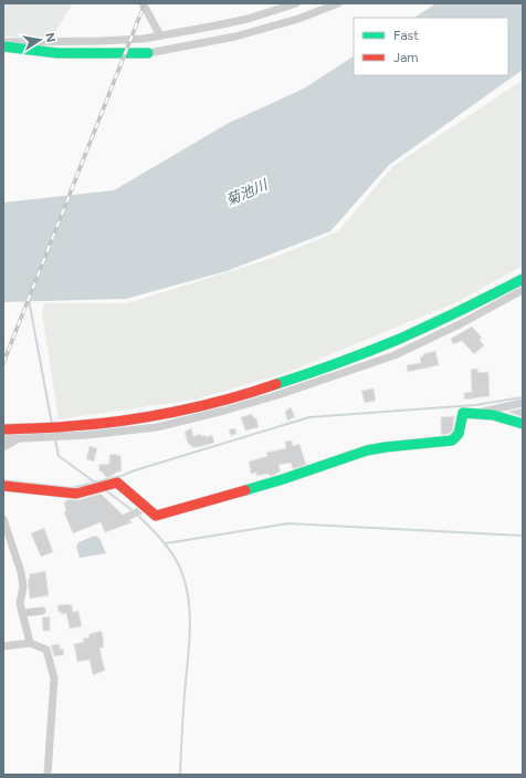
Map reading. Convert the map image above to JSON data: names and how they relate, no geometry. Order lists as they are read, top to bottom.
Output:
{
  "water": ["菊池川"],
  "legend": ["Fast", "Jam"],
  "north": "right"
}
